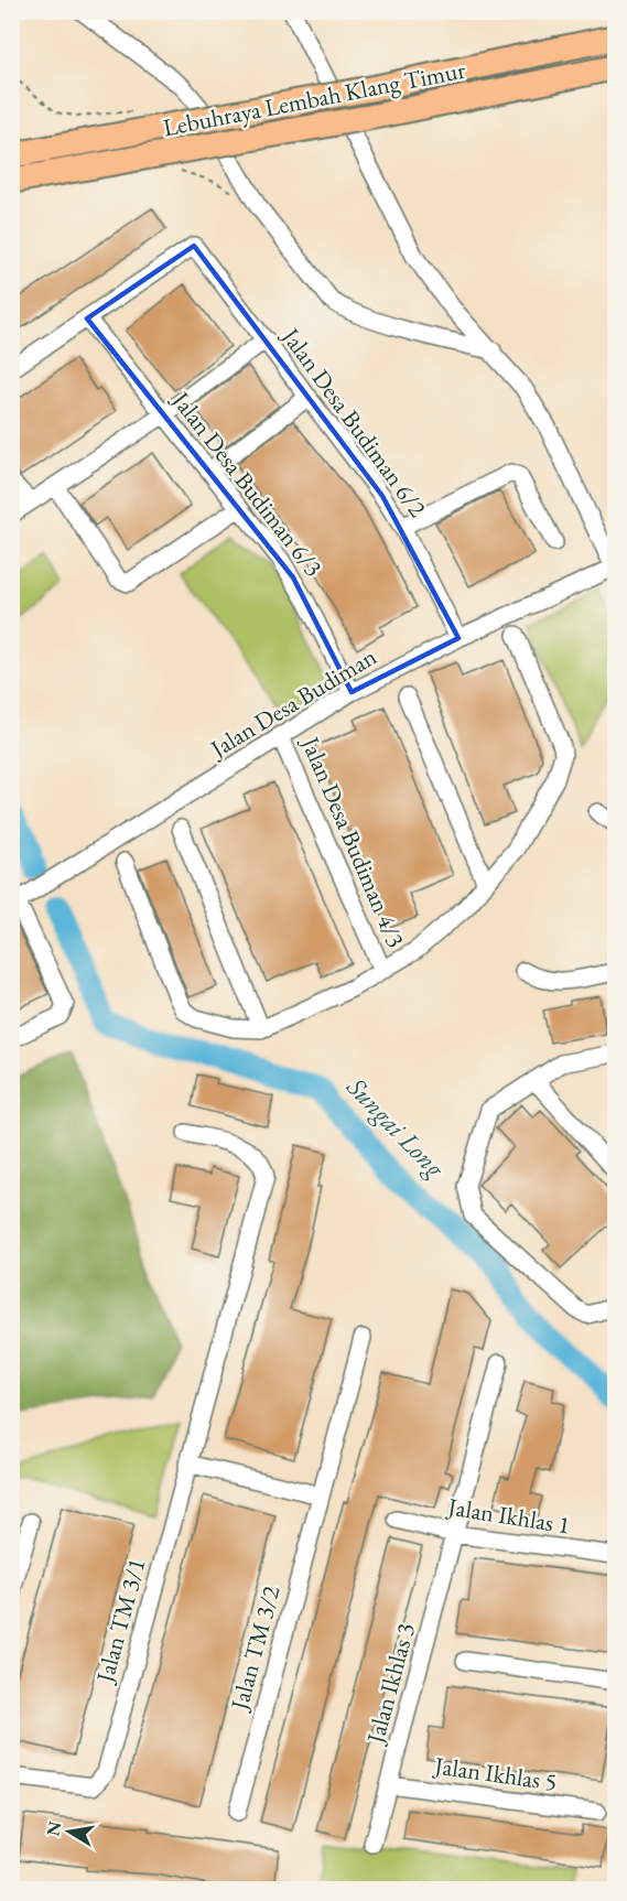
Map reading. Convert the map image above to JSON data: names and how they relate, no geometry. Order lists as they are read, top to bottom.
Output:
{
  "streets": {
    "highway": ["Lebuhraya Lembah Klang Timur"],
    "street": [
      "Jalan Desa Budiman 6/2",
      "Jalan Desa Budiman 6/3",
      "Jalan Desa Budiman",
      "Jalan Desa Budiman 4/3",
      "Jalan Ikhlas 1",
      "Jalan TM 3/1",
      "Jalan TM 3/2",
      "Jalan Ikhlas 3",
      "Jalan Ikhlas 5"
    ]
  },
  "crossings": [
    ["Jalan Desa Budiman 6/2", "Jalan Desa Budiman 6/3"],
    ["Jalan Desa Budiman 6/2", "Jalan Desa Budiman"],
    ["Jalan Desa Budiman 6/3", "Jalan Desa Budiman"],
    ["Jalan Desa Budiman", "Jalan Desa Budiman 4/3"],
    ["Jalan Ikhlas 1", "Jalan Ikhlas 3"],
    ["Jalan Ikhlas 3", "Jalan Ikhlas 5"]
  ],
  "water": ["Sungai Long"],
  "north": "left"
}
